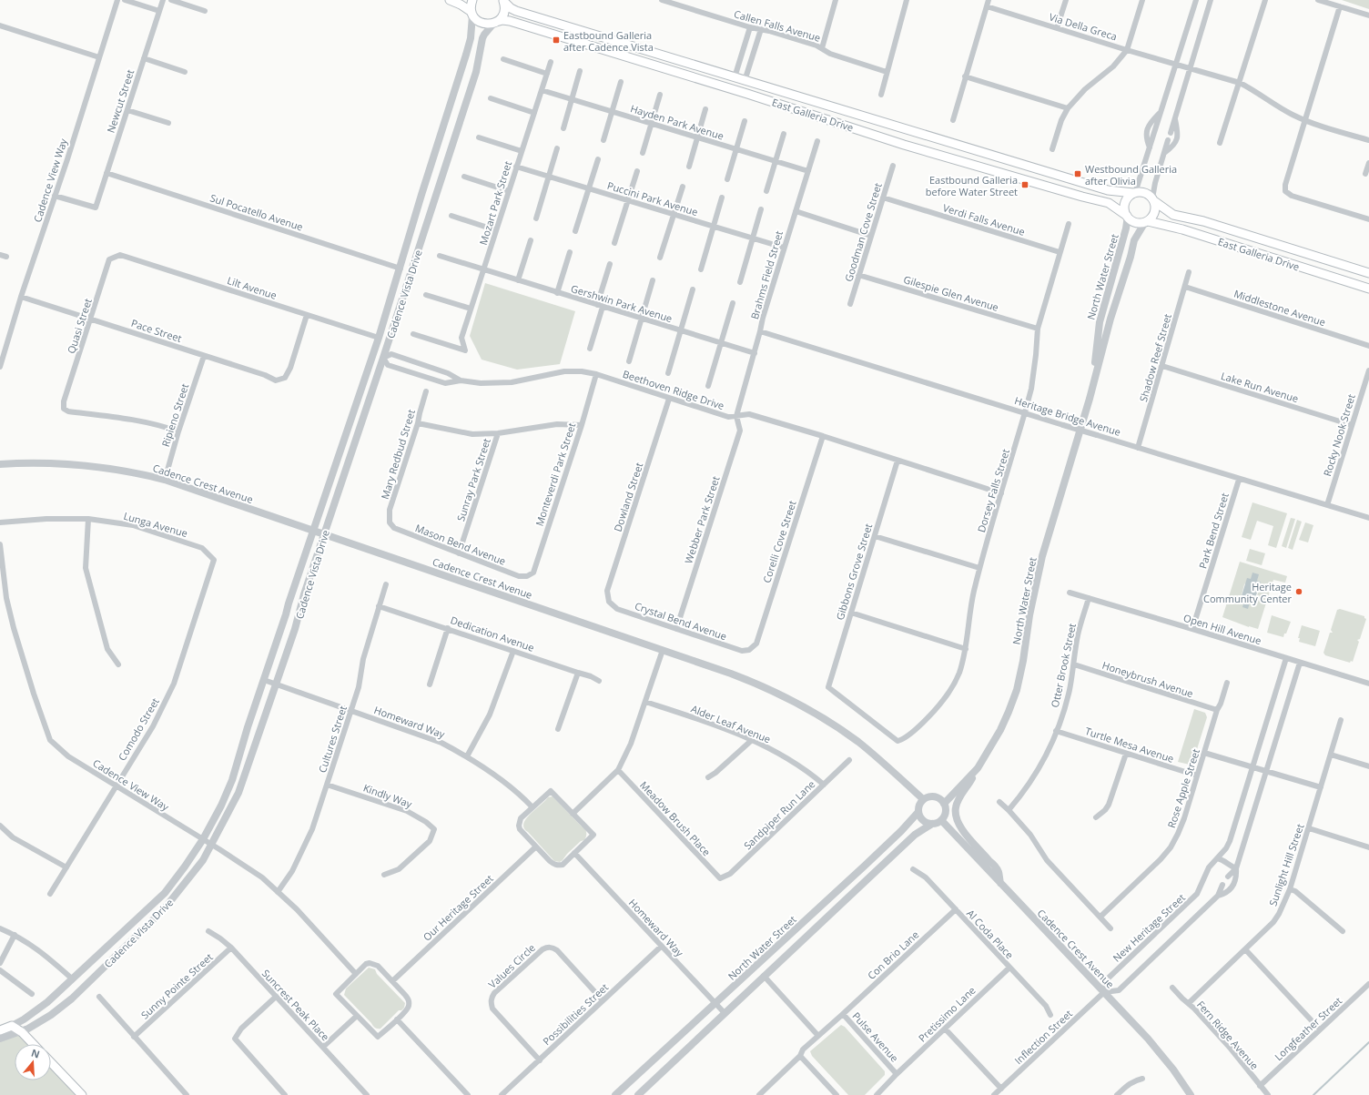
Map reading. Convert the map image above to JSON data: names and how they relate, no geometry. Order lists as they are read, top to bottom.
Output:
{
  "streets": {
    "main road": ["East Galleria Drive", "Cadence Vista Drive"],
    "street": [
      "Callen Falls Avenue",
      "Via Della Greca",
      "Newcut Street",
      "Hayden Park Avenue",
      "Cadence View Way",
      "Puccini Park Avenue",
      "Mozart Park Street",
      "Sul Pocatello Avenue",
      "Verdi Falls Avenue",
      "Goodman Cove Street",
      "Brahms Field Street",
      "North Water Street",
      "Lilt Avenue",
      "Gilespie Glen Avenue",
      "Gershwin Park Avenue",
      "Middlestone Avenue",
      "Quasi Street",
      "Pace Street",
      "Shadow Reef Street",
      "Lake Run Avenue",
      "Beethoven Ridge Drive",
      "Ripieno Street",
      "Heritage Bridge Avenue",
      "Rocky Nook Street",
      "Mary Redbud Street",
      "Monteverdi Park Street",
      "Sunray Park Street",
      "Cadence Crest Avenue",
      "Dorsey Falls Street",
      "Dowland Street",
      "Webber Park Street",
      "Lunga Avenue",
      "Park Bend Street",
      "Corelli Cove Street",
      "Mason Bend Avenue",
      "Gibbons Grove Street",
      "Crystal Bend Avenue",
      "Open Hill Avenue",
      "Dedication Avenue",
      "Otter Brook Street",
      "Honeybrush Avenue",
      "Homeward Way",
      "Alder Leaf Avenue",
      "Comodo Street",
      "Cultures Street",
      "Turtle Mesa Avenue",
      "Rose Apple Street",
      "Kindly Way",
      "Sandpiper Run Lane",
      "Meadow Brush Place",
      "Sunlight Hill Street",
      "Our Heritage Street",
      "New Heritage Street",
      "Al Coda Place",
      "Con Brio Lane",
      "Values Circle",
      "Sunny Pointe Street",
      "Suncrest Peak Place",
      "Possibilities Street",
      "Pretissimo Lane",
      "Longfeather Street",
      "Fern Ridge Avenue",
      "Pulse Avenue",
      "Inflection Street"
    ]
  },
  "crossings": [
    ["Newcut Street", "Cadence View Way"],
    ["Newcut Street", "Sul Pocatello Avenue"],
    ["East Galleria Drive", "North Water Street"],
    ["East Galleria Drive", "Cadence Vista Drive"],
    ["Hayden Park Avenue", "Mozart Park Street"],
    ["Hayden Park Avenue", "Brahms Field Street"],
    ["Cadence View Way", "Cadence Vista Drive"],
    ["Cadence View Way", "Pace Street"],
    ["Cadence View Way", "Comodo Street"],
    ["Cadence View Way", "Cultures Street"],
    ["Puccini Park Avenue", "Mozart Park Street"],
    ["Puccini Park Avenue", "Brahms Field Street"],
    ["Mozart Park Street", "Gershwin Park Avenue"],
    ["Sul Pocatello Avenue", "Cadence Vista Drive"],
    ["Verdi Falls Avenue", "Goodman Cove Street"],
    ["Verdi Falls Avenue", "Dorsey Falls Street"],
    ["Goodman Cove Street", "Gilespie Glen Avenue"],
    ["Brahms Field Street", "Gershwin Park Avenue"],
    ["Brahms Field Street", "Beethoven Ridge Drive"],
    ["Brahms Field Street", "Heritage Bridge Avenue"],
    ["Brahms Field Street", "Webber Park Street"],
    ["North Water Street", "Cadence Crest Avenue"],
    ["North Water Street", "Homeward Way"],
    ["Lilt Avenue", "Cadence Vista Drive"],
    ["Lilt Avenue", "Quasi Street"],
    ["Lilt Avenue", "Pace Street"],
    ["Gilespie Glen Avenue", "Dorsey Falls Street"],
    ["Cadence Vista Drive", "Beethoven Ridge Drive"],
    ["Cadence Vista Drive", "Cadence Crest Avenue"],
    ["Cadence Vista Drive", "Homeward Way"],
    ["Middlestone Avenue", "Shadow Reef Street"],
    ["Quasi Street", "Pace Street"],
    ["Quasi Street", "Ripieno Street"],
    ["Pace Street", "Ripieno Street"],
    ["Shadow Reef Street", "Lake Run Avenue"],
    ["Shadow Reef Street", "Heritage Bridge Avenue"],
    ["Lake Run Avenue", "Rocky Nook Street"],
    ["Beethoven Ridge Drive", "Monteverdi Park Street"],
    ["Beethoven Ridge Drive", "Dorsey Falls Street"],
    ["Beethoven Ridge Drive", "Dowland Street"],
    ["Beethoven Ridge Drive", "Webber Park Street"],
    ["Beethoven Ridge Drive", "Corelli Cove Street"],
    ["Beethoven Ridge Drive", "Gibbons Grove Street"],
    ["Ripieno Street", "Cadence Crest Avenue"],
    ["Heritage Bridge Avenue", "Rocky Nook Street"],
    ["Heritage Bridge Avenue", "Dorsey Falls Street"],
    ["Heritage Bridge Avenue", "Park Bend Street"],
    ["Mary Redbud Street", "Mason Bend Avenue"],
    ["Monteverdi Park Street", "Mason Bend Avenue"],
    ["Sunray Park Street", "Mason Bend Avenue"],
    ["Cadence Crest Avenue", "New Heritage Street"],
    ["Cadence Crest Avenue", "Inflection Street"],
    ["Dorsey Falls Street", "Gibbons Grove Street"],
    ["Dowland Street", "Crystal Bend Avenue"],
    ["Webber Park Street", "Crystal Bend Avenue"],
    ["Lunga Avenue", "Comodo Street"],
    ["Park Bend Street", "Open Hill Avenue"],
    ["Corelli Cove Street", "Crystal Bend Avenue"],
    ["Open Hill Avenue", "Otter Brook Street"],
    ["Open Hill Avenue", "New Heritage Street"],
    ["Dedication Avenue", "Cultures Street"],
    ["Otter Brook Street", "Honeybrush Avenue"],
    ["Otter Brook Street", "Turtle Mesa Avenue"],
    ["Honeybrush Avenue", "Rose Apple Street"],
    ["Homeward Way", "Cultures Street"],
    ["Homeward Way", "Possibilities Street"],
    ["Alder Leaf Avenue", "Sandpiper Run Lane"],
    ["Cultures Street", "Kindly Way"],
    ["Turtle Mesa Avenue", "Rose Apple Street"],
    ["Sandpiper Run Lane", "Meadow Brush Place"],
    ["Sunlight Hill Street", "Fern Ridge Avenue"],
    ["New Heritage Street", "Inflection Street"],
    ["Al Coda Place", "Con Brio Lane"],
    ["Al Coda Place", "Pretissimo Lane"],
    ["Con Brio Lane", "Pulse Avenue"],
    ["Values Circle", "Possibilities Street"],
    ["Sunny Pointe Street", "Suncrest Peak Place"],
    ["Pretissimo Lane", "Pulse Avenue"],
    ["Longfeather Street", "Fern Ridge Avenue"]
  ],
  "places": {
    "transit": ["Eastbound Galleria after Cadence Vista", "Westbound Galleria after Olivia", "Eastbound Galleria before Water Street"],
    "other": ["Heritage Community Center"]
  },
  "north": "top"
}
